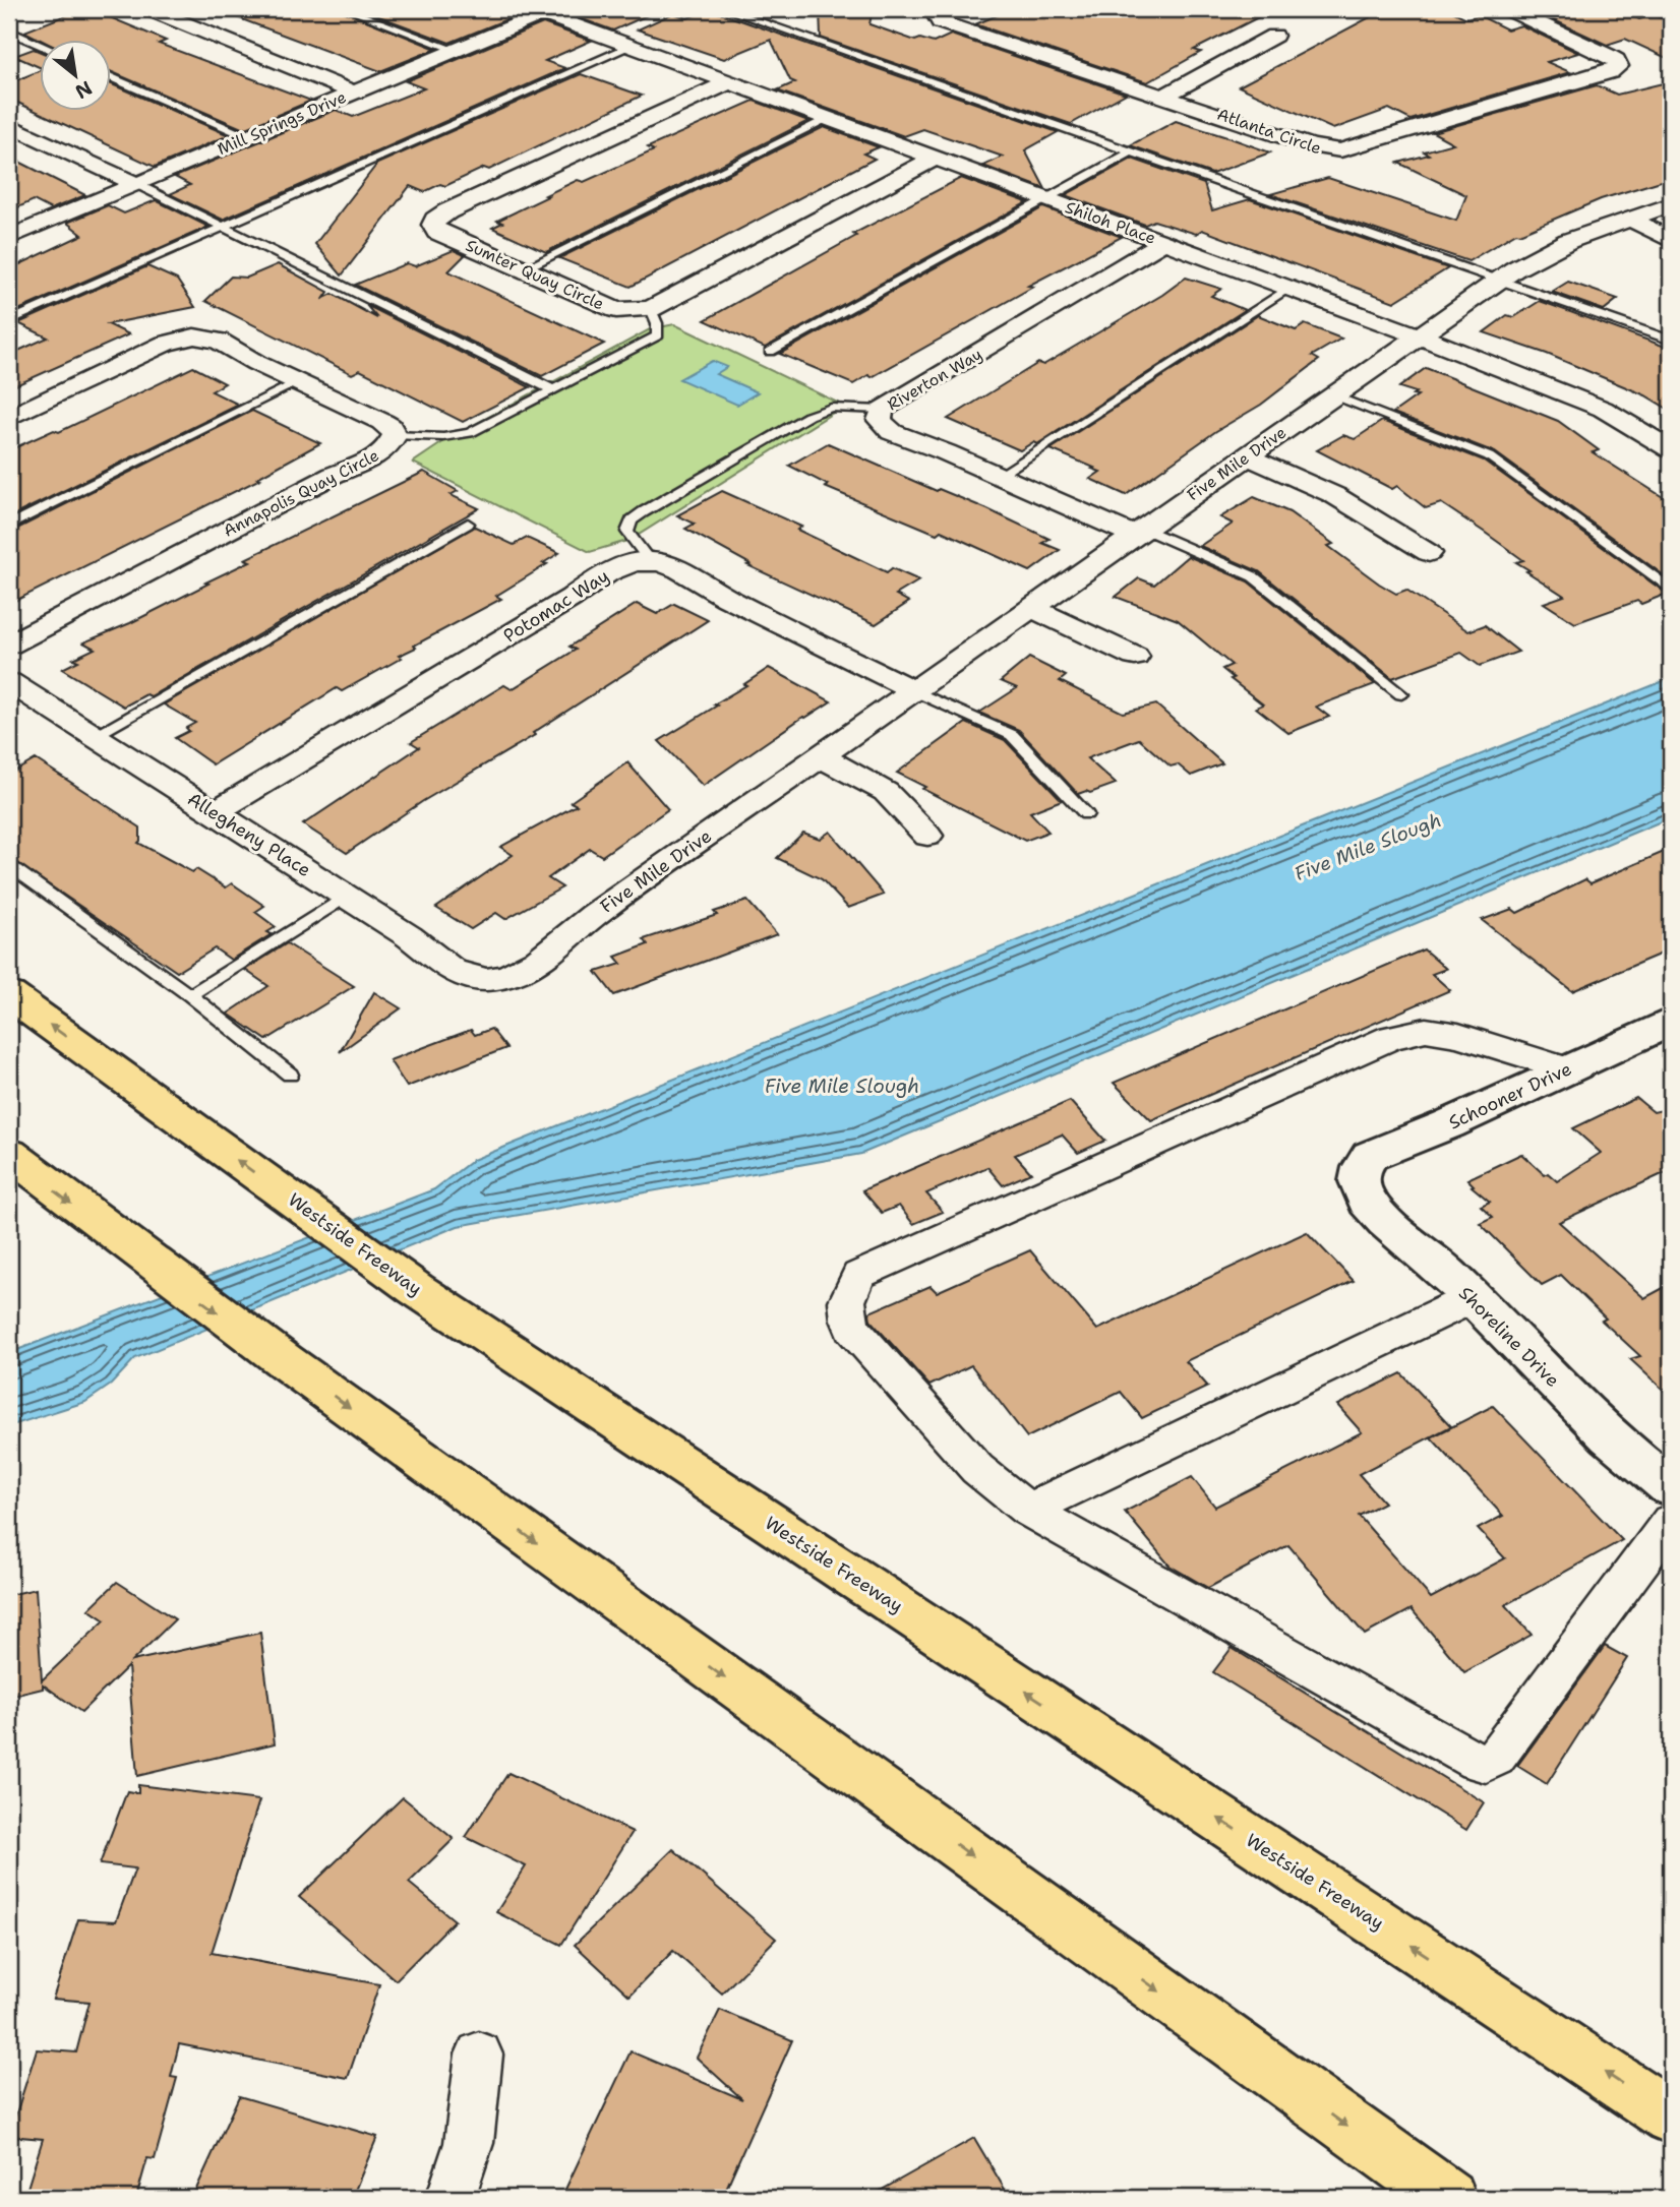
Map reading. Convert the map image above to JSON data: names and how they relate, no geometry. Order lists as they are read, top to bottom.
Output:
{
  "streets": {
    "highway": ["Westside Freeway"],
    "street": [
      "Mill Springs Drive",
      "Atlanta Circle",
      "Shiloh Place",
      "Sumter Quay Circle",
      "Riverton Way",
      "Five Mile Drive",
      "Annapolis Quay Circle",
      "Potomac Way",
      "Allegheny Place",
      "Schooner Drive",
      "Shoreline Drive"
    ]
  },
  "crossings": [
    ["Mill Springs Drive", "Shiloh Place"],
    ["Shiloh Place", "Sumter Quay Circle"],
    ["Shiloh Place", "Riverton Way"],
    ["Shiloh Place", "Five Mile Drive"],
    ["Riverton Way", "Five Mile Drive"],
    ["Five Mile Drive", "Allegheny Place"],
    ["Potomac Way", "Allegheny Place"],
    ["Schooner Drive", "Shoreline Drive"]
  ],
  "water": ["Five Mile Slough"],
  "north": "bottom right"
}
